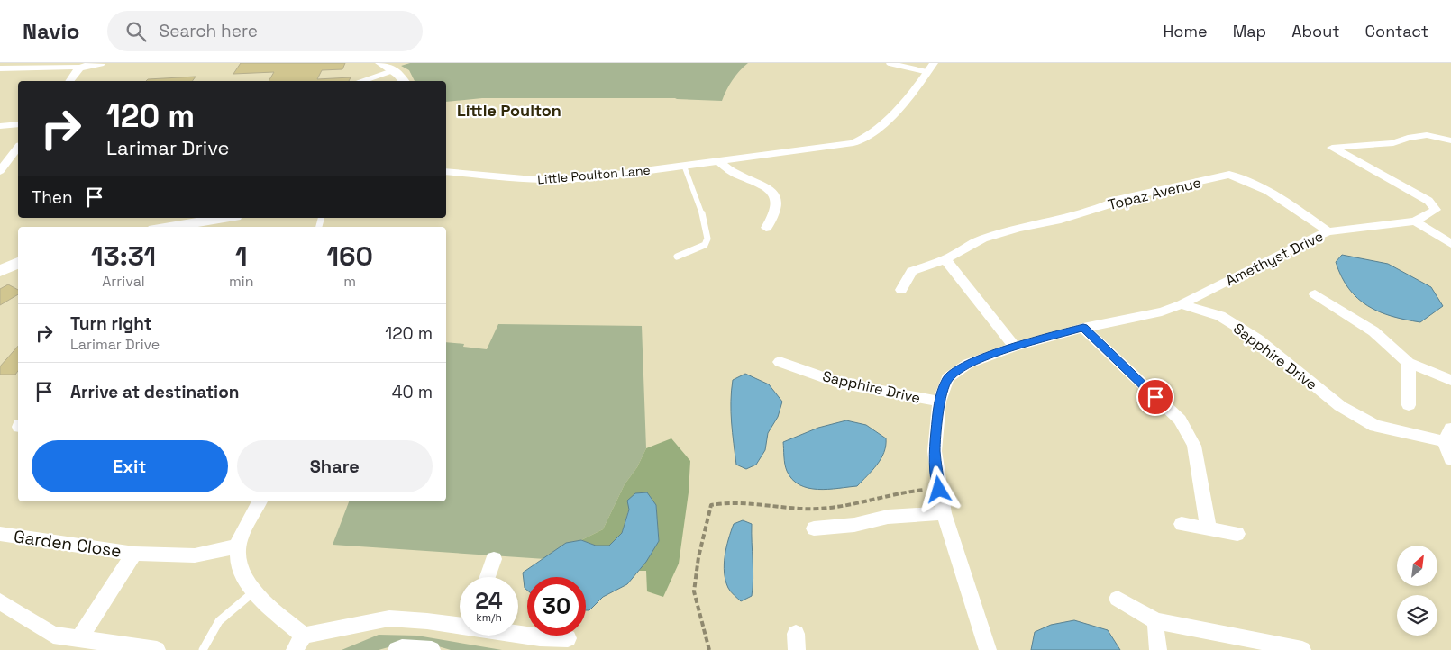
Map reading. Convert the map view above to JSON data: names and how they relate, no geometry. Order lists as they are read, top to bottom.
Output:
{
  "streets": {
    "street": [
      "Little Poulton Lane",
      "Topaz Avenue",
      "Amethyst Drive",
      "Sapphire Drive",
      "Garden Close"
    ]
  },
  "crossings": [
    ["Topaz Avenue", "Amethyst Drive"],
    ["Amethyst Drive", "Sapphire Drive"]
  ],
  "districts": ["Little Poulton"],
  "north": "top right",
  "page": {
    "header": "Navio",
    "search": "Search here",
    "nav": [
      "Home",
      "Map",
      "About",
      "Contact"
    ],
    "turn": ["120 m", "Larimar Drive"],
    "then": "Then",
    "eta": [
      "13:31",
      "Arrival",
      "1",
      "min",
      "160",
      "m"
    ],
    "list": [
      {
        "name": "Turn right",
        "note": "Larimar Drive",
        "value": "120 m"
      },
      {
        "name": "Arrive at destination",
        "value": "40 m"
      }
    ],
    "buttons": ["Exit", "Share"],
    "speed": "24 km/h",
    "limit": "30"
  }
}
